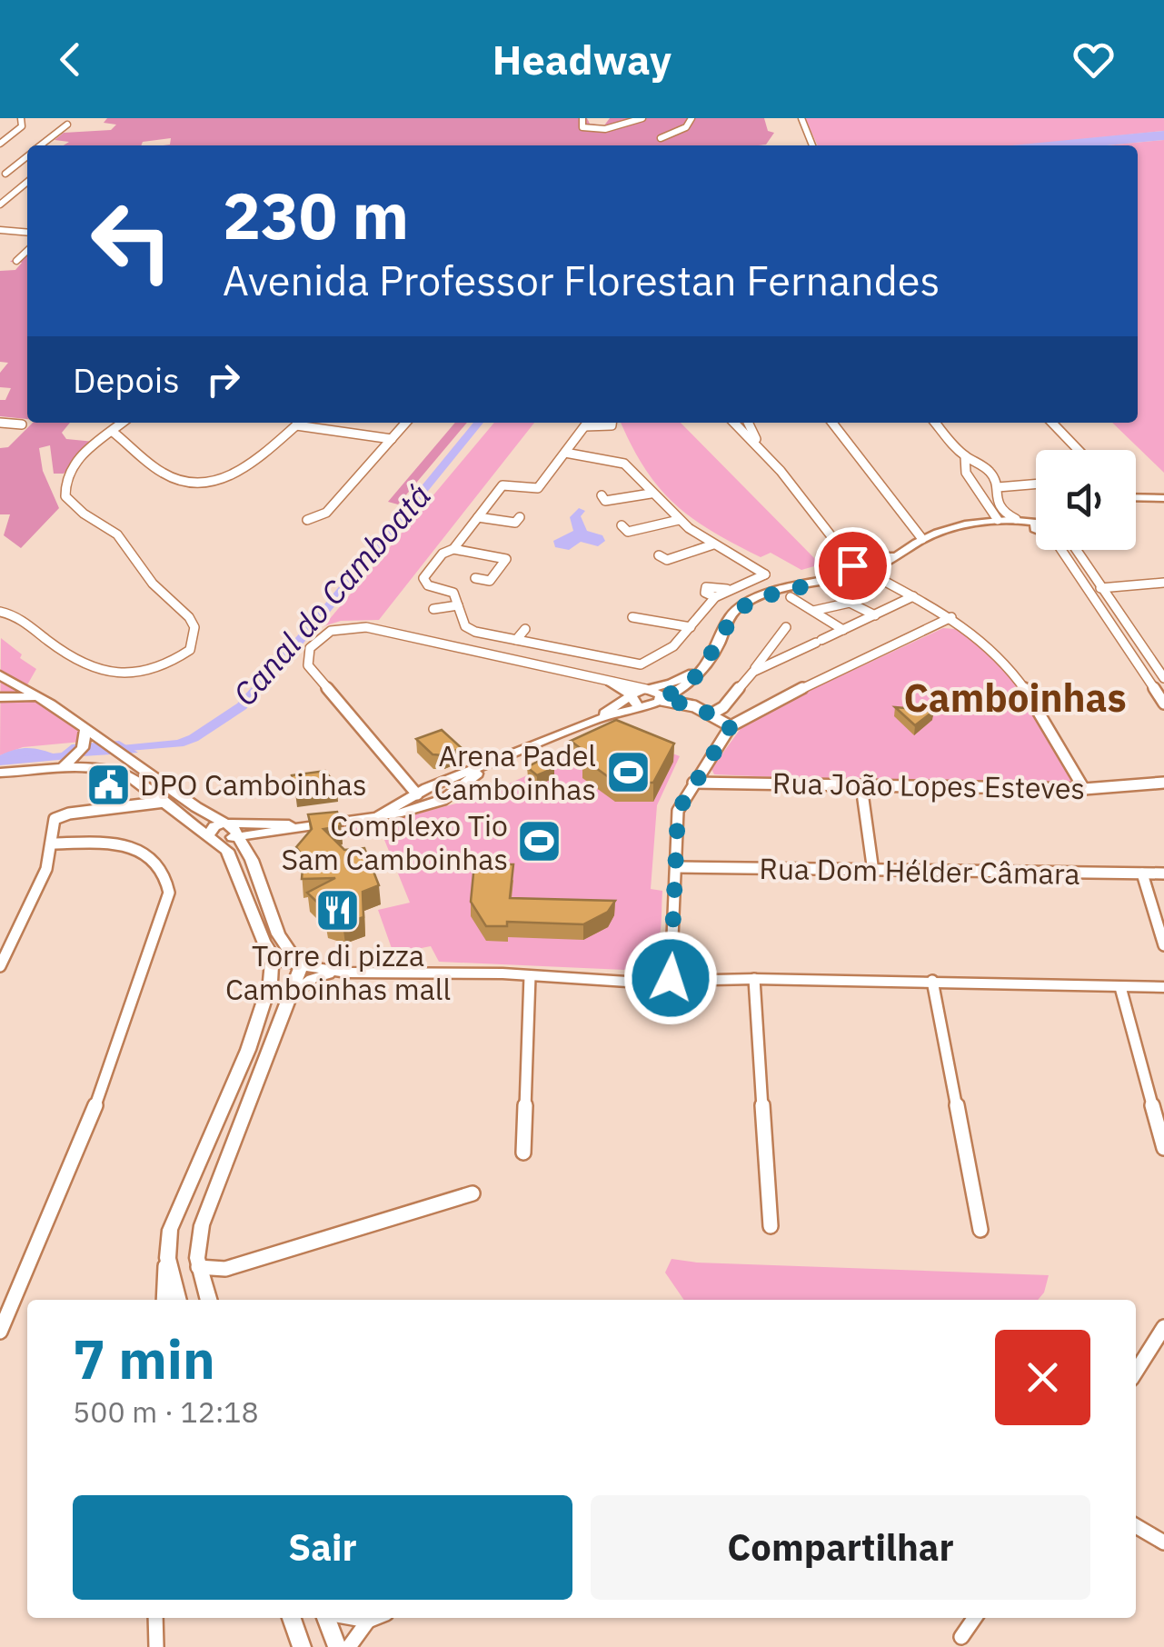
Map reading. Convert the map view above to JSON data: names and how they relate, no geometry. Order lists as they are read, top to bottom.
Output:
{
  "streets": {
    "street": ["Rua João Lopes Esteves", "Rua Dom Hélder Câmara"]
  },
  "districts": ["Camboinhas"],
  "water": ["Canal do Camboatá"],
  "places": {
    "sports": ["Arena Padel Camboinhas", "Complexo Tio Sam Camboinhas"],
    "public building": ["DPO Camboinhas"],
    "restaurant": ["Torre di pizza Camboinhas mall"]
  },
  "page": {
    "header": "Headway",
    "turn": ["230 m", "Avenida Professor Florestan Fernandes"],
    "then": "Depois",
    "heading": ["7 min", "500 m · 12:18"],
    "buttons": ["Sair", "Compartilhar"]
  }
}
